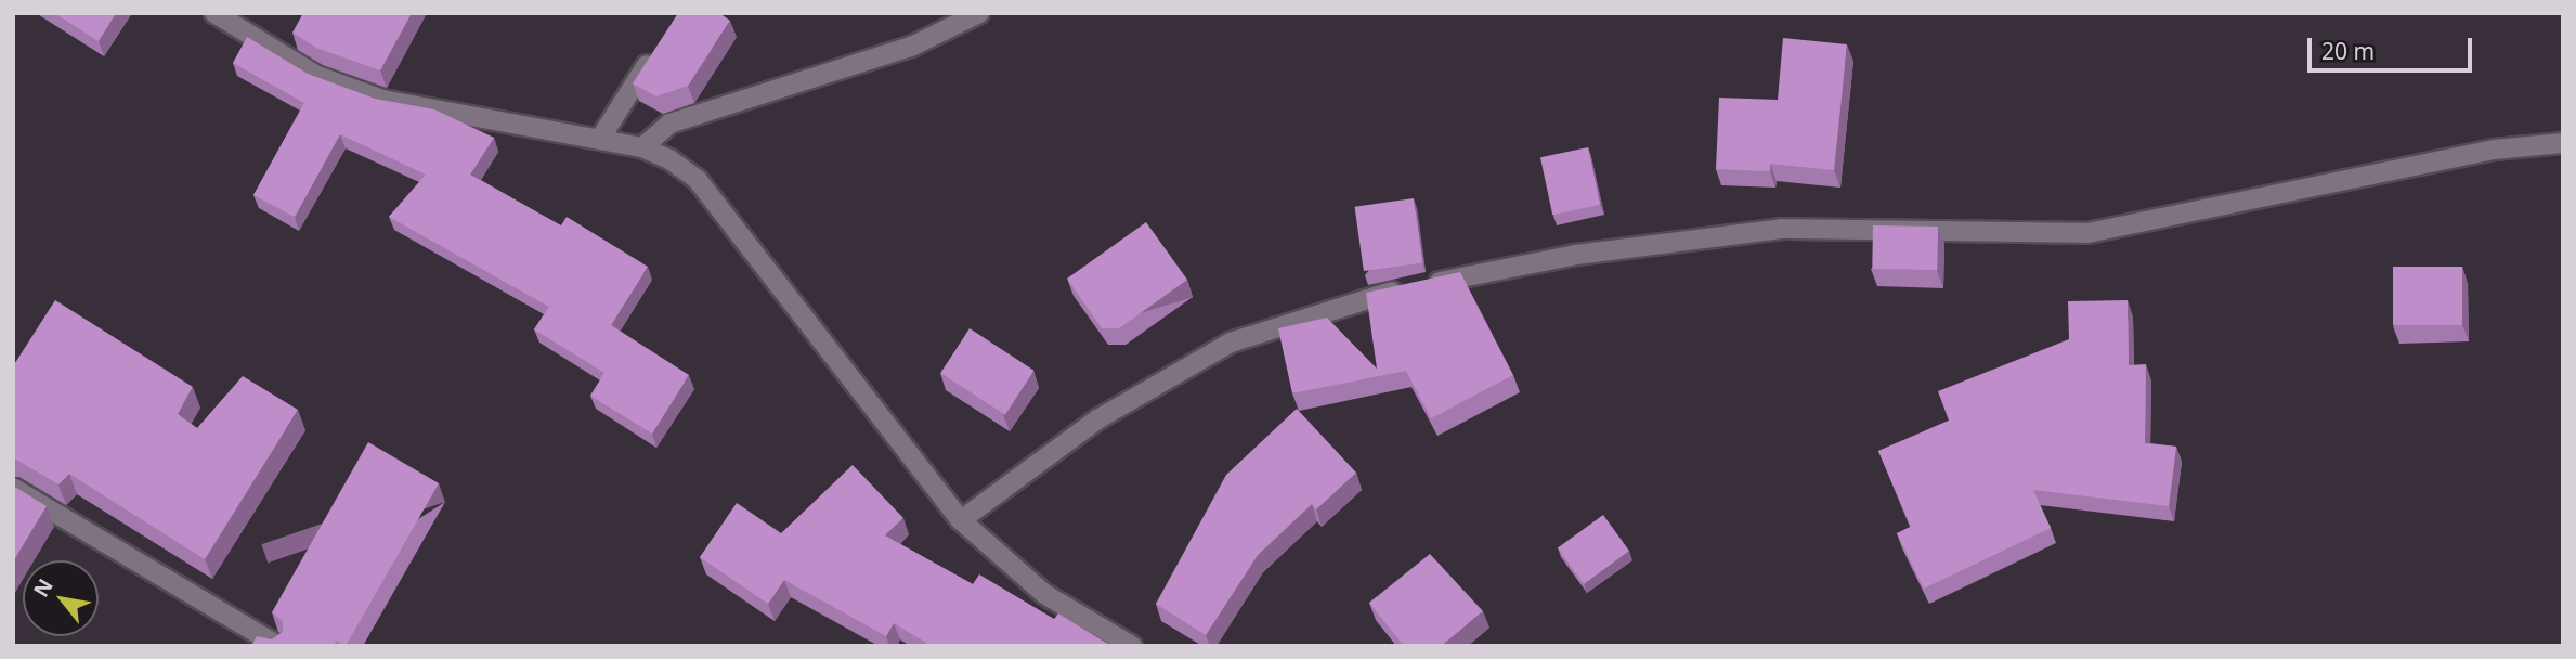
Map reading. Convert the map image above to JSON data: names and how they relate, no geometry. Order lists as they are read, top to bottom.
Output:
{
  "scale_bar": "20 m",
  "north": "top left"
}
